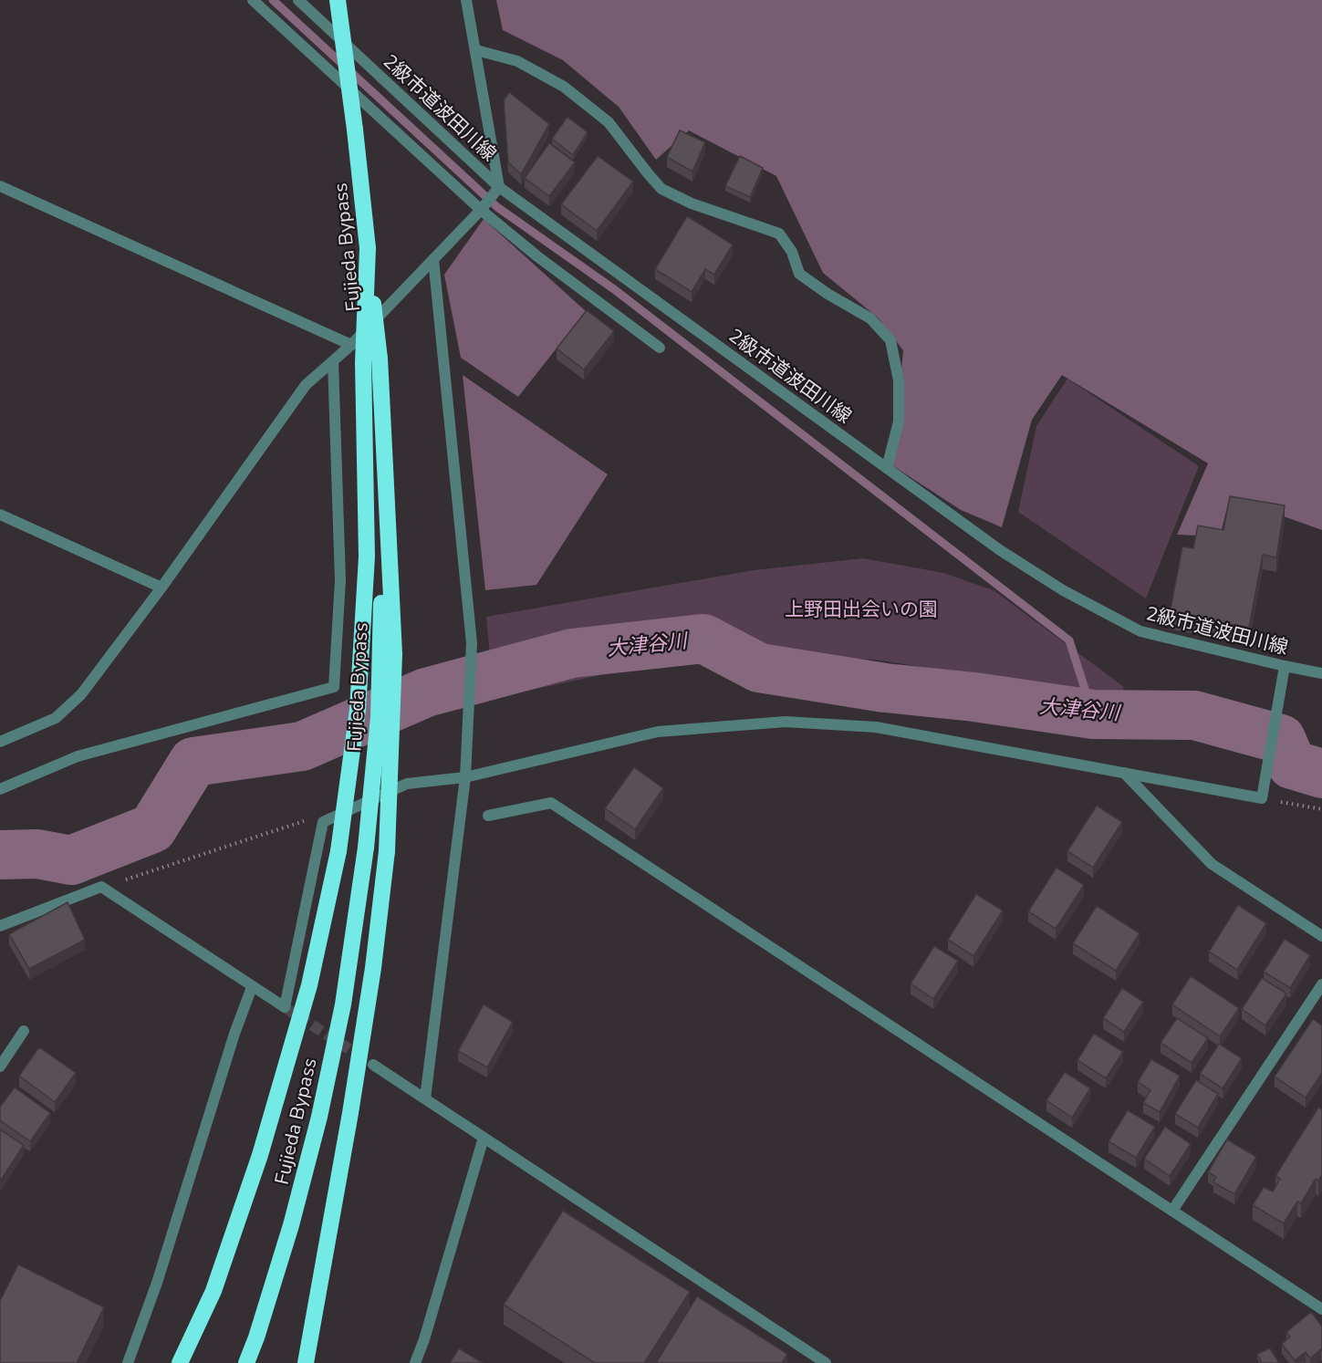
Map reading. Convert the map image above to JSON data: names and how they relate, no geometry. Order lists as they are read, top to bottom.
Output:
{
  "streets": {
    "highway": ["Fujieda Bypass"],
    "street": ["2級市道波田川線"]
  },
  "water": ["大津谷川"],
  "parks": ["上野田出会いの園"]
}
